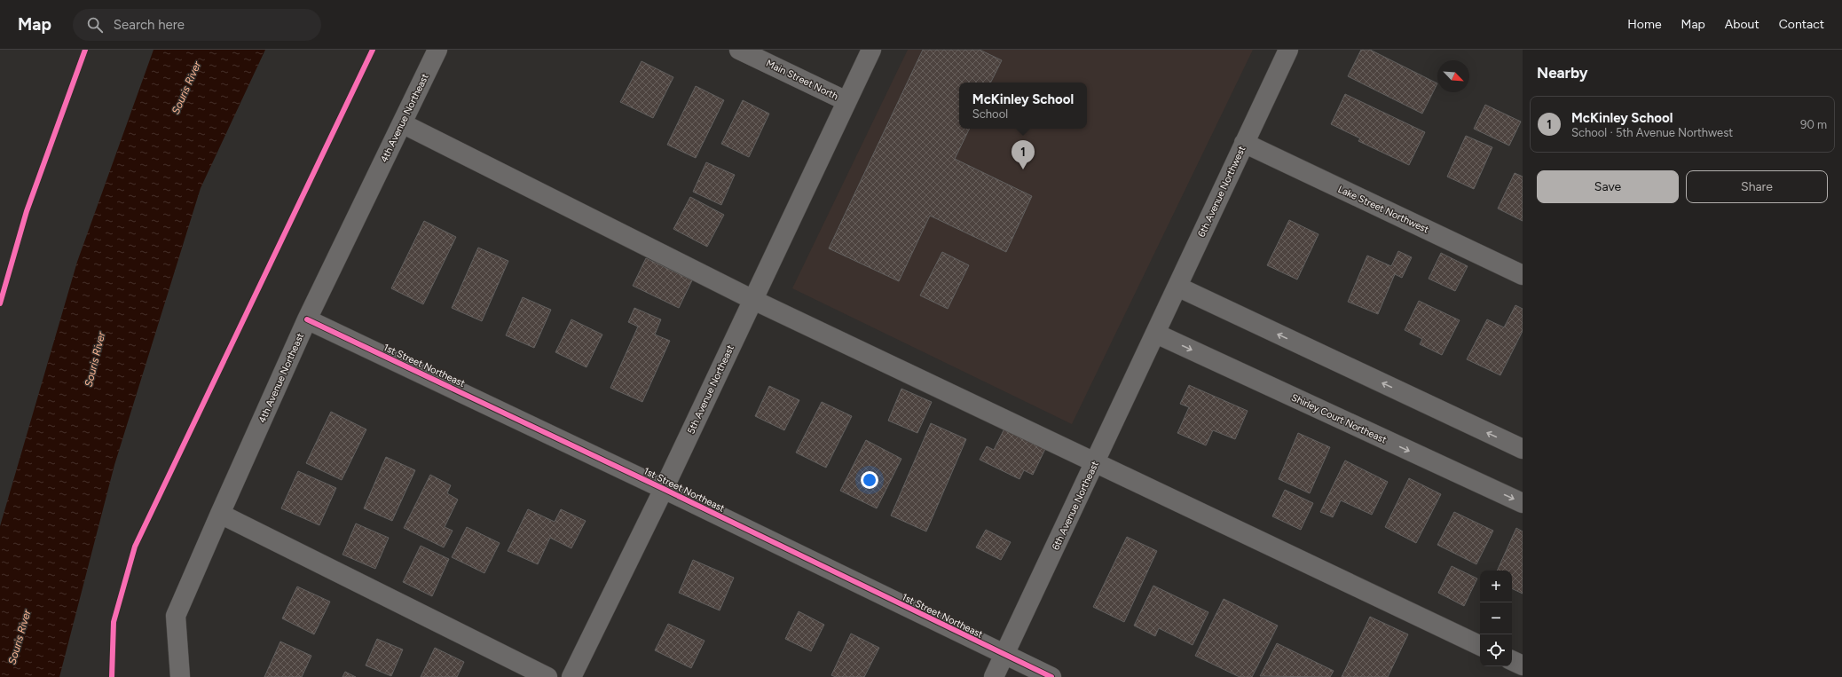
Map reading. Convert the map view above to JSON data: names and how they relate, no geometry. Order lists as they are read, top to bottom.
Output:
{
  "streets": {
    "street": [
      "Main Street North",
      "4th Avenue Northeast",
      "6th Avenue Northwest",
      "Lake Street Northwest",
      "1st Street Northeast",
      "5th Avenue Northeast",
      "Shirley Court Northeast",
      "6th Avenue Northeast"
    ]
  },
  "crossings": [
    ["Main Street North", "5th Avenue Northeast"],
    ["4th Avenue Northeast", "1st Street Northeast"],
    ["6th Avenue Northwest", "Lake Street Northwest"],
    ["6th Avenue Northwest", "Shirley Court Northeast"],
    ["6th Avenue Northwest", "6th Avenue Northeast"],
    ["1st Street Northeast", "5th Avenue Northeast"],
    ["1st Street Northeast", "6th Avenue Northeast"],
    ["Shirley Court Northeast", "6th Avenue Northeast"]
  ],
  "water": ["Souris River"],
  "north": "bottom right",
  "page": {
    "header": "Map",
    "search": "Search here",
    "nav": [
      "Home",
      "Map",
      "About",
      "Contact"
    ],
    "heading": "Nearby",
    "popup": ["McKinley School", "School"],
    "list": [
      {
        "mark": "1",
        "name": "McKinley School",
        "note": "School · 5th Avenue Northwest",
        "value": "90 m"
      }
    ],
    "pins": "1",
    "buttons": ["Save", "Share"],
    "map_buttons": ["+", "−"]
  }
}
